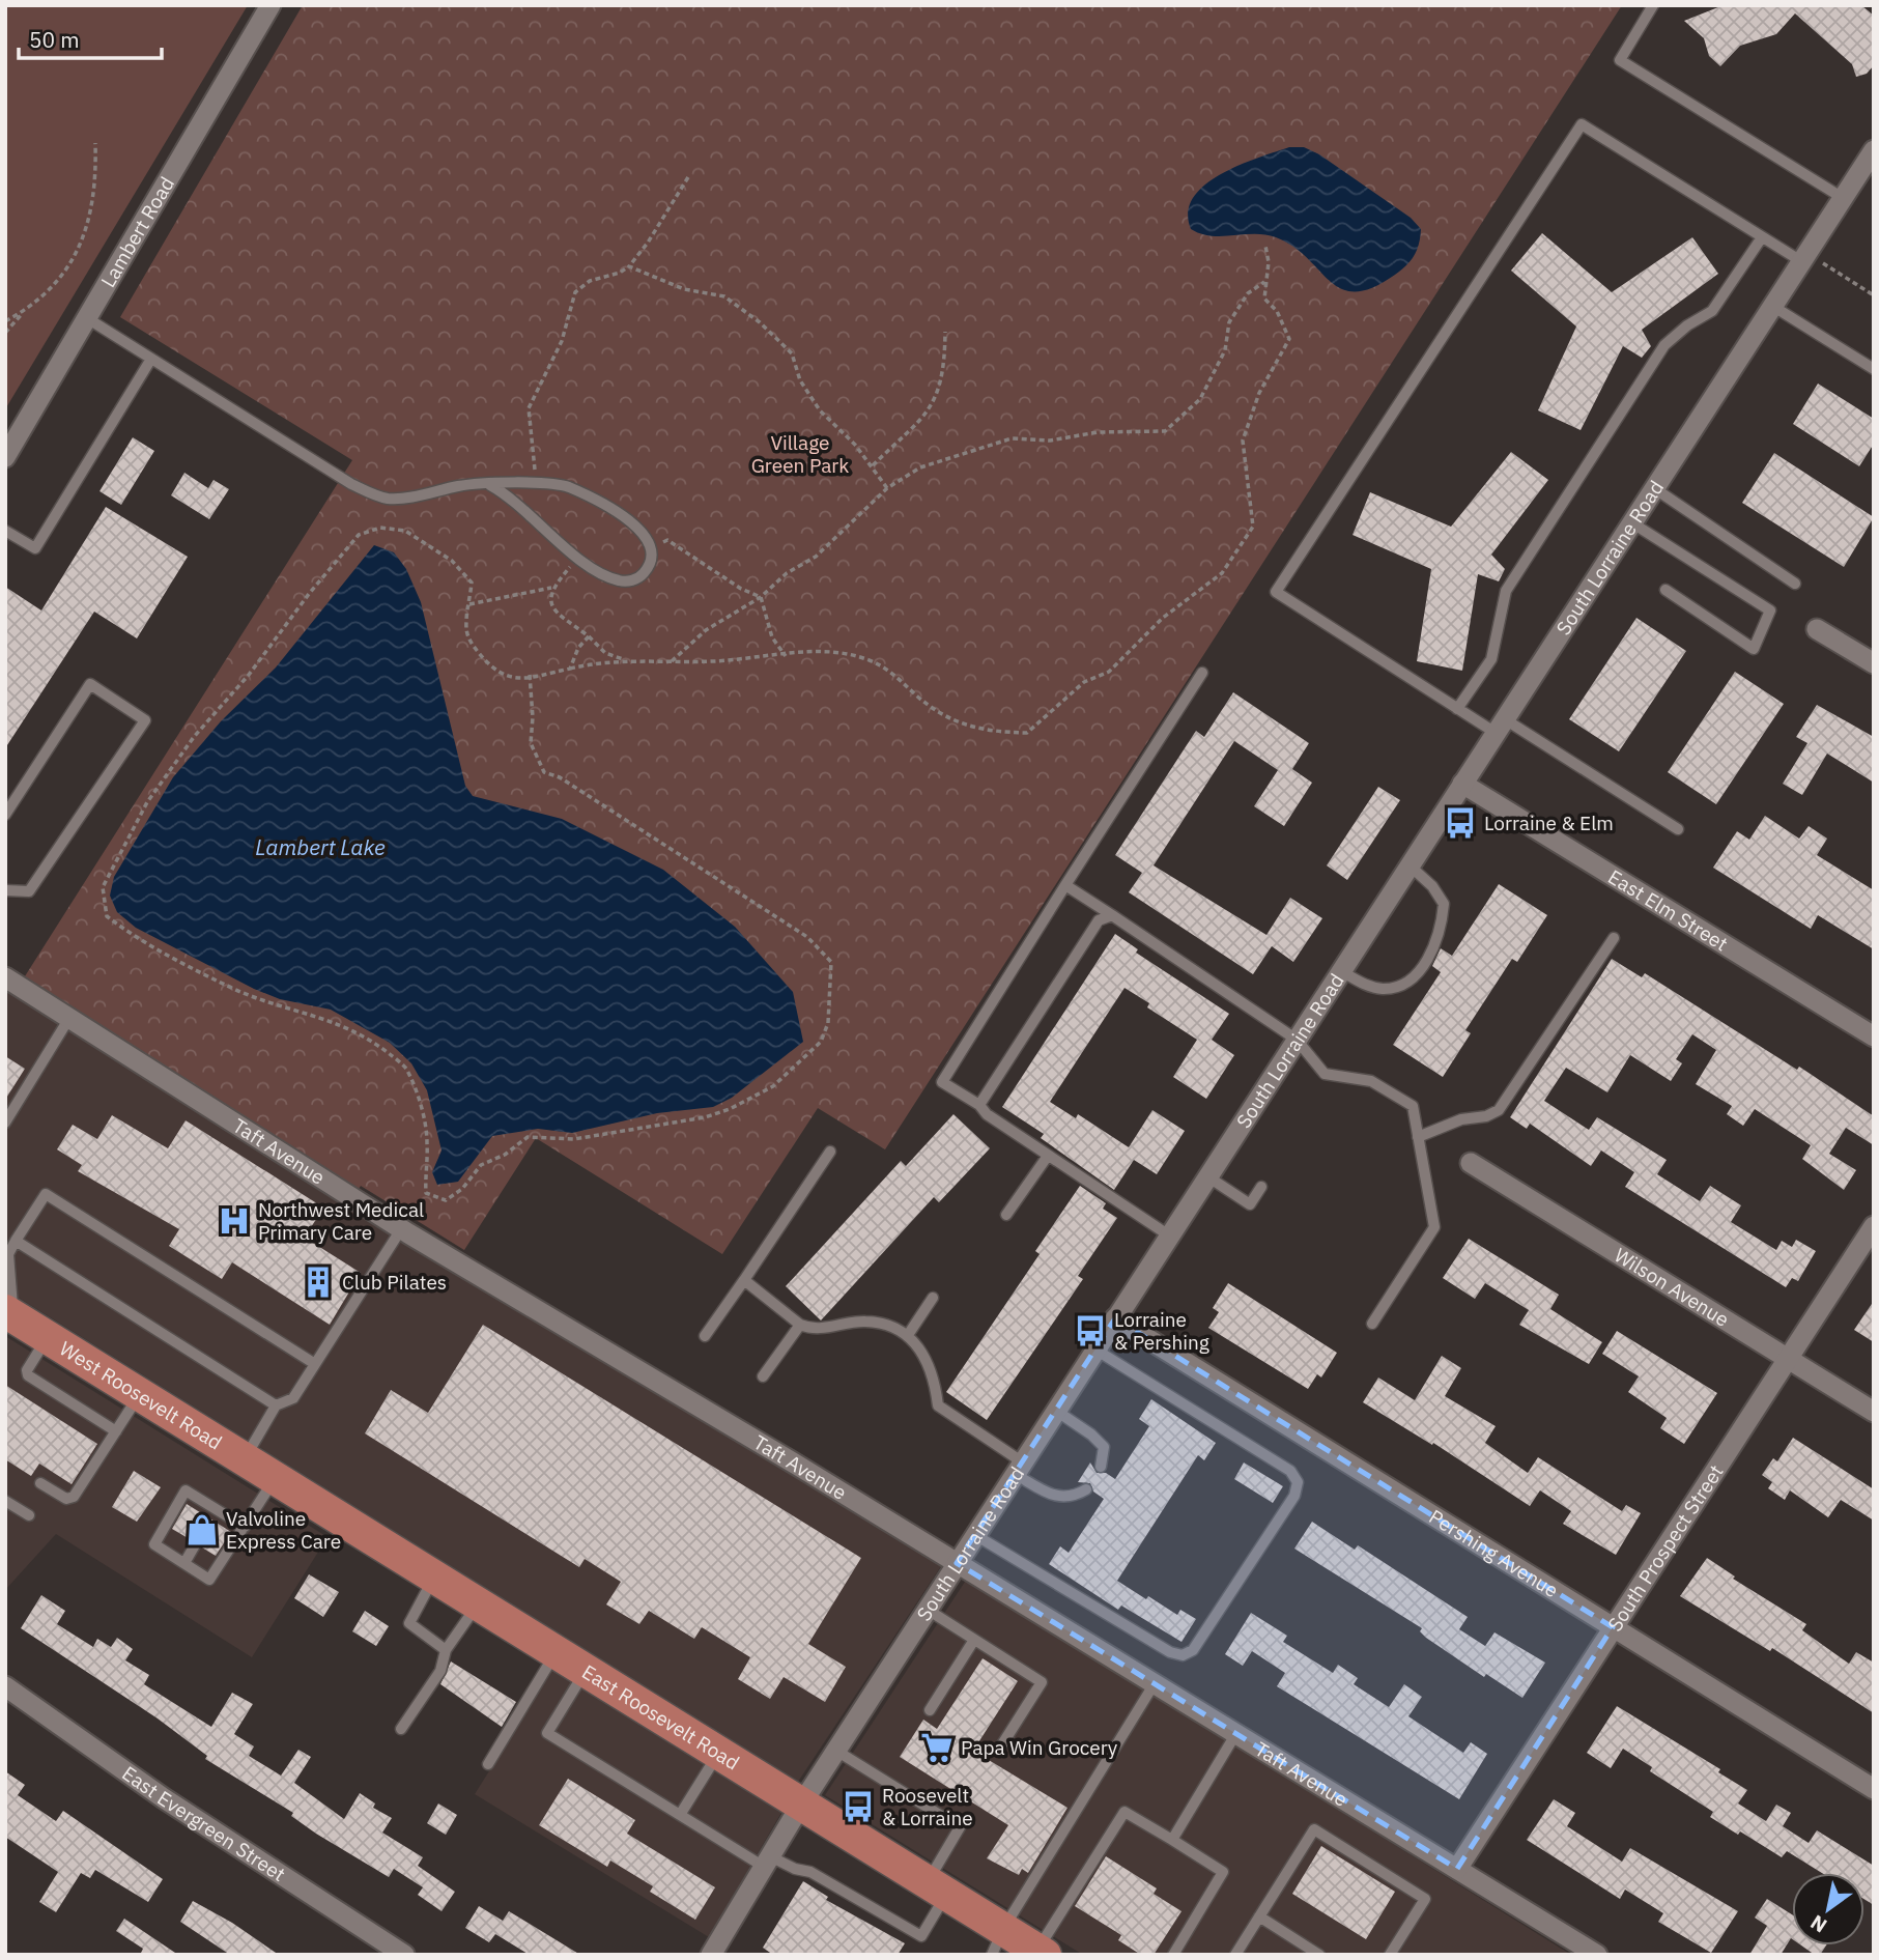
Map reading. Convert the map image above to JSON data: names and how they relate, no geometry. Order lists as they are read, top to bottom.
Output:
{
  "streets": {
    "main road": ["West Roosevelt Road", "East Roosevelt Road"],
    "street": [
      "Lambert Road",
      "South Lorraine Road",
      "East Elm Street",
      "Taft Avenue",
      "Wilson Avenue",
      "South Prospect Street",
      "Pershing Avenue",
      "East Evergreen Street"
    ]
  },
  "crossings": [
    ["South Lorraine Road", "East Elm Street"],
    ["South Lorraine Road", "Taft Avenue"],
    ["South Lorraine Road", "Pershing Avenue"],
    ["South Lorraine Road", "East Roosevelt Road"],
    ["Taft Avenue", "South Prospect Street"],
    ["Wilson Avenue", "South Prospect Street"],
    ["West Roosevelt Road", "East Roosevelt Road"],
    ["South Prospect Street", "Pershing Avenue"]
  ],
  "water": ["Lambert Lake"],
  "parks": ["Village Green Park"],
  "places": {
    "bus stop": ["Lorraine & Elm", "Lorraine & Pershing", "Roosevelt & Lorraine"],
    "hospital": ["Northwest Medical Primary Care"],
    "building": ["Club Pilates"],
    "shop": ["Valvoline Express Care"],
    "supermarket": ["Papa Win Grocery"]
  },
  "scale_bar": "50 m",
  "north": "bottom left"
}
